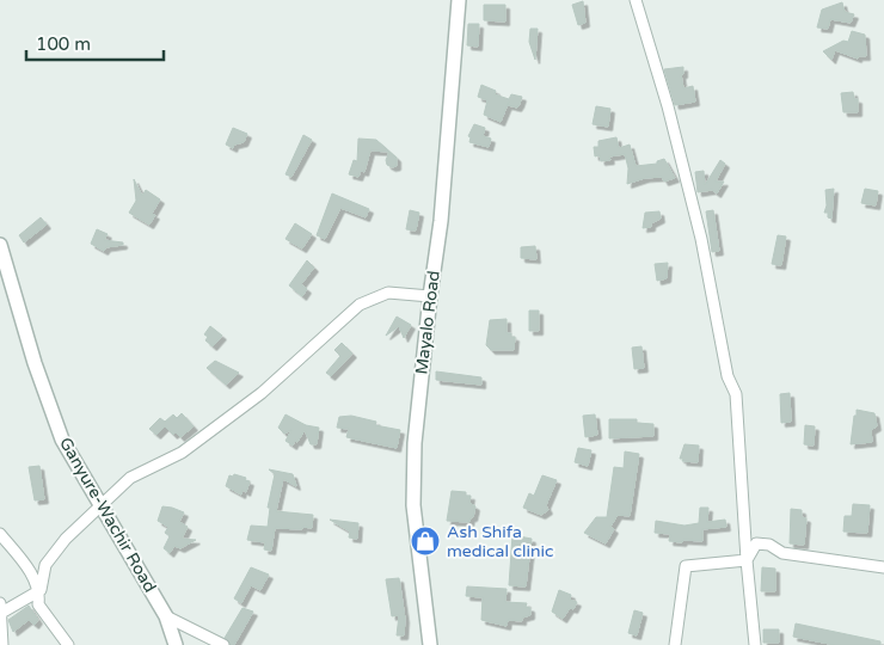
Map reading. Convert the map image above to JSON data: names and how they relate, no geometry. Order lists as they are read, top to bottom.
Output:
{
  "streets": {
    "street": ["Mayalo Road", "Ganyure-Wachir Road"]
  },
  "places": {
    "shop": ["Ash Shifa medical clinic"]
  },
  "scale_bar": "100 m"
}
